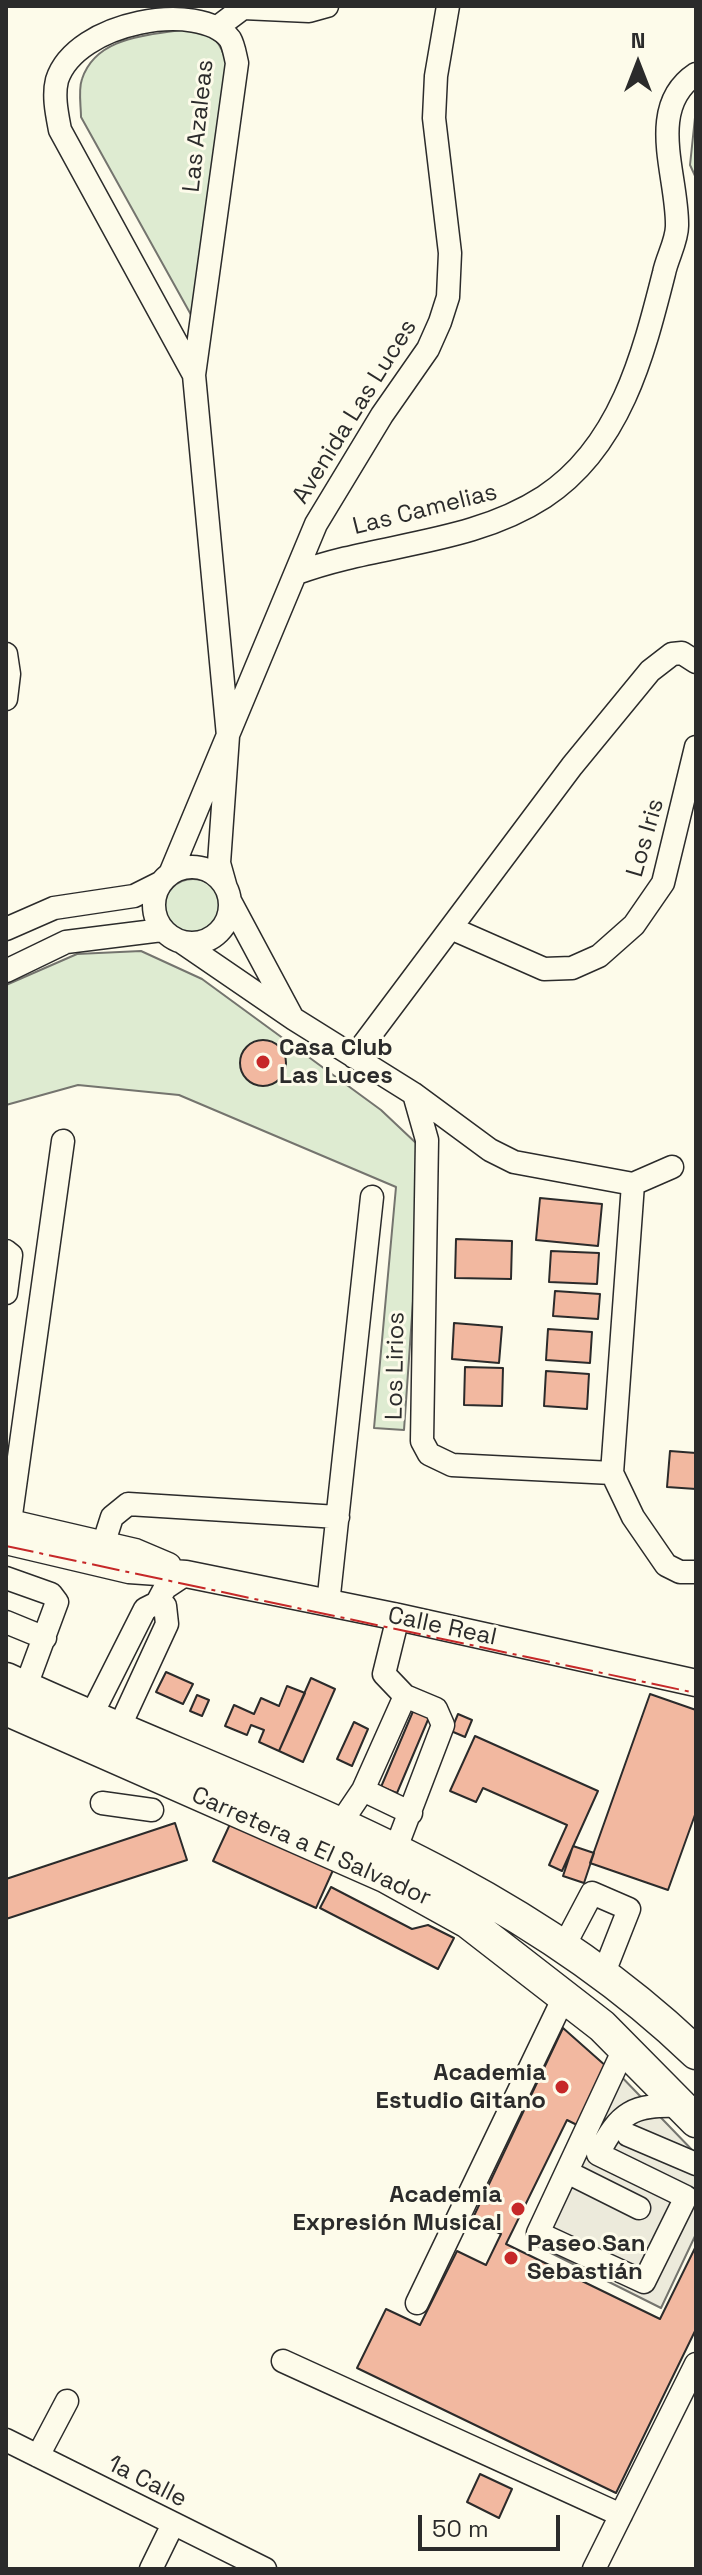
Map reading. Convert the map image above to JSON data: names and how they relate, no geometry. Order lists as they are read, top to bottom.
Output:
{
  "streets": {
    "highway": ["Carretera a El Salvador"],
    "main road": ["Calle Real"],
    "street": [
      "Las Azaleas",
      "Avenida Las Luces",
      "Las Camelias",
      "Los Iris",
      "Los Lirios",
      "1a Calle"
    ]
  },
  "crossings": [
    ["Las Azaleas", "Avenida Las Luces"],
    ["Avenida Las Luces", "Las Camelias"]
  ],
  "places": [
    "Casa Club Las Luces",
    "Academia Estudio Gitano",
    "Academia Expresión Musical",
    "Paseo San Sebastián"
  ],
  "scale_bar": "50 m",
  "north": "top"
}
